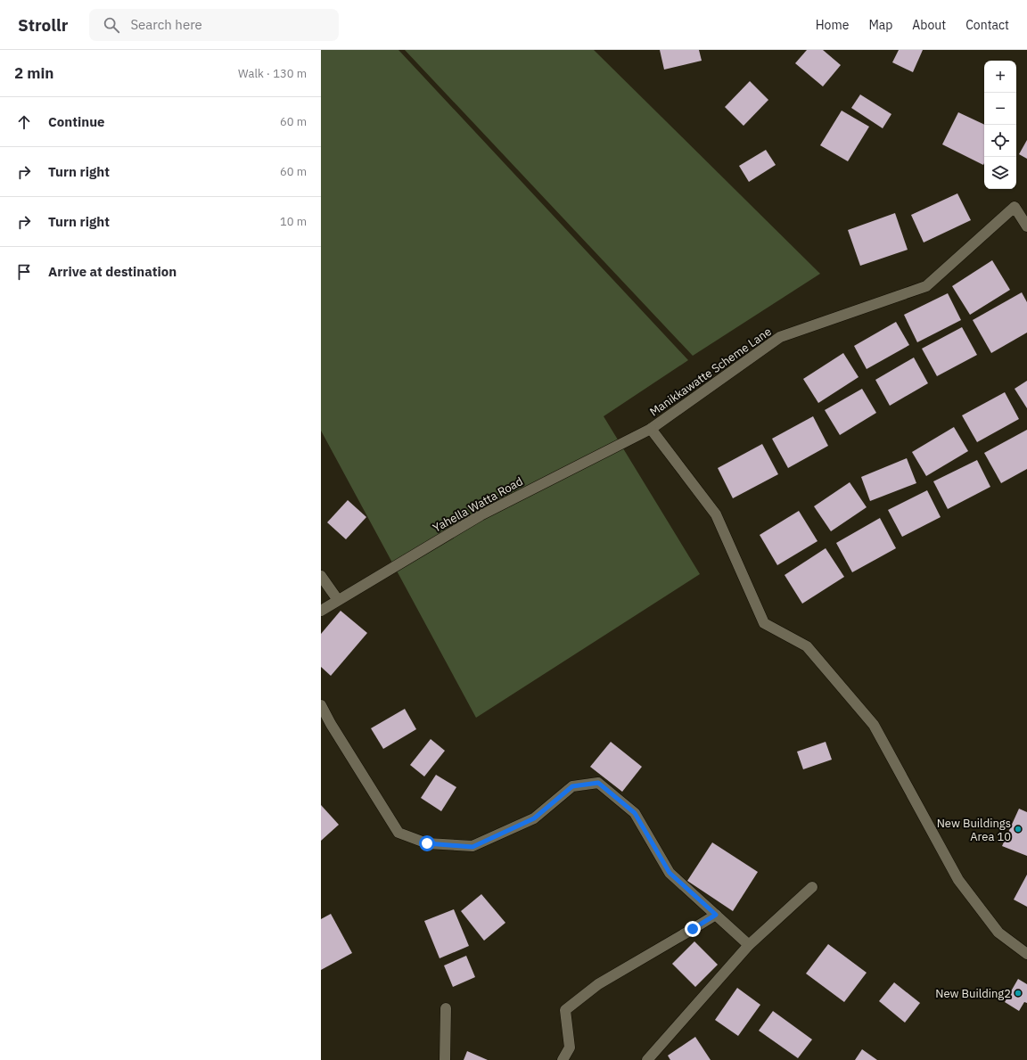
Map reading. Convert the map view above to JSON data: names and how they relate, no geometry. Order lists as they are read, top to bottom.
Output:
{
  "streets": {
    "street": ["Manikkawatte Scheme Lane", "Yahella Watta Road"]
  },
  "crossings": [
    ["Manikkawatte Scheme Lane", "Yahella Watta Road"]
  ],
  "places": ["New Buildings Area 10", "New Building2"],
  "page": {
    "header": "Strollr",
    "search": "Search here",
    "nav": [
      "Home",
      "Map",
      "About",
      "Contact"
    ],
    "heading": ["2 min", "Walk · 130 m"],
    "map_buttons": ["+", "−"],
    "list": [
      ["Continue", "60 m"],
      ["Turn right", "60 m"],
      ["Turn right", "10 m"],
      "Arrive at destination"
    ]
  }
}
